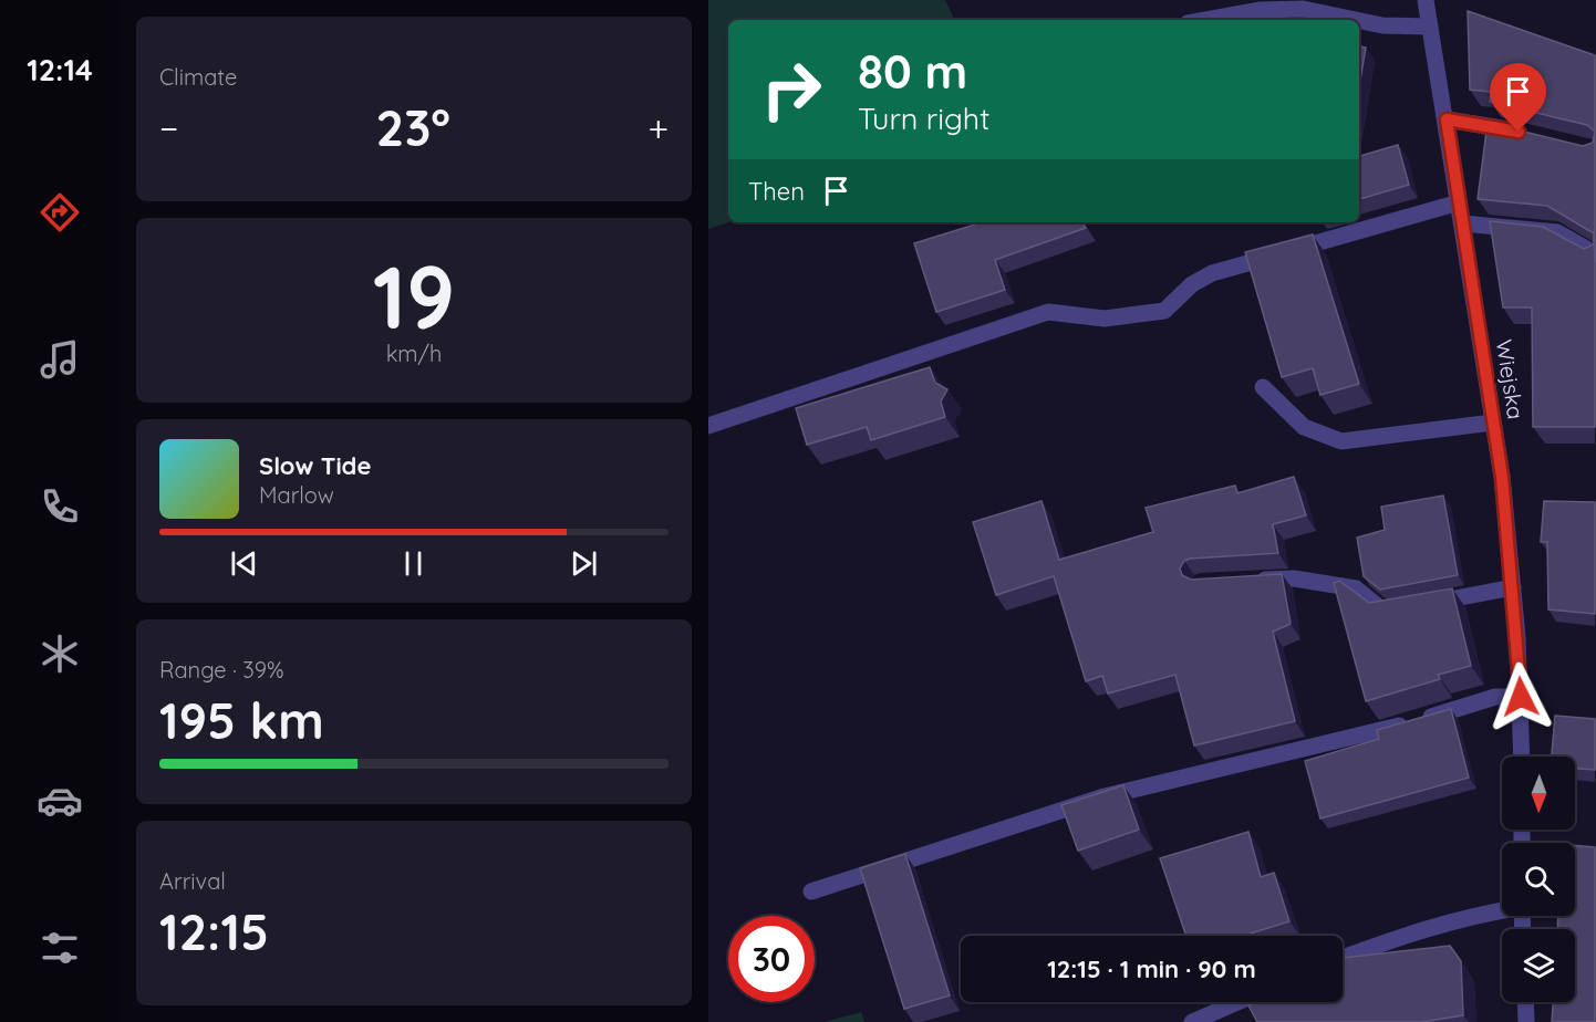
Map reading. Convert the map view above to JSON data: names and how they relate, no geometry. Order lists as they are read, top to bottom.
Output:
{
  "streets": {
    "street": ["Wiejska"]
  },
  "north": "bottom",
  "page": {
    "tabs": "12:14",
    "tile": [
      "Climate",
      ["19", "km/h"],
      ["Range · 39%", "195 km"],
      ["Arrival", "12:15"]
    ],
    "turn": ["80 m", "Turn right"],
    "heat": ["−", "23°", "+"],
    "then": "Then",
    "song": ["Slow Tide", "Marlow"],
    "limit": "30",
    "trip": "12:15 · 1 min · 90 m"
  }
}
